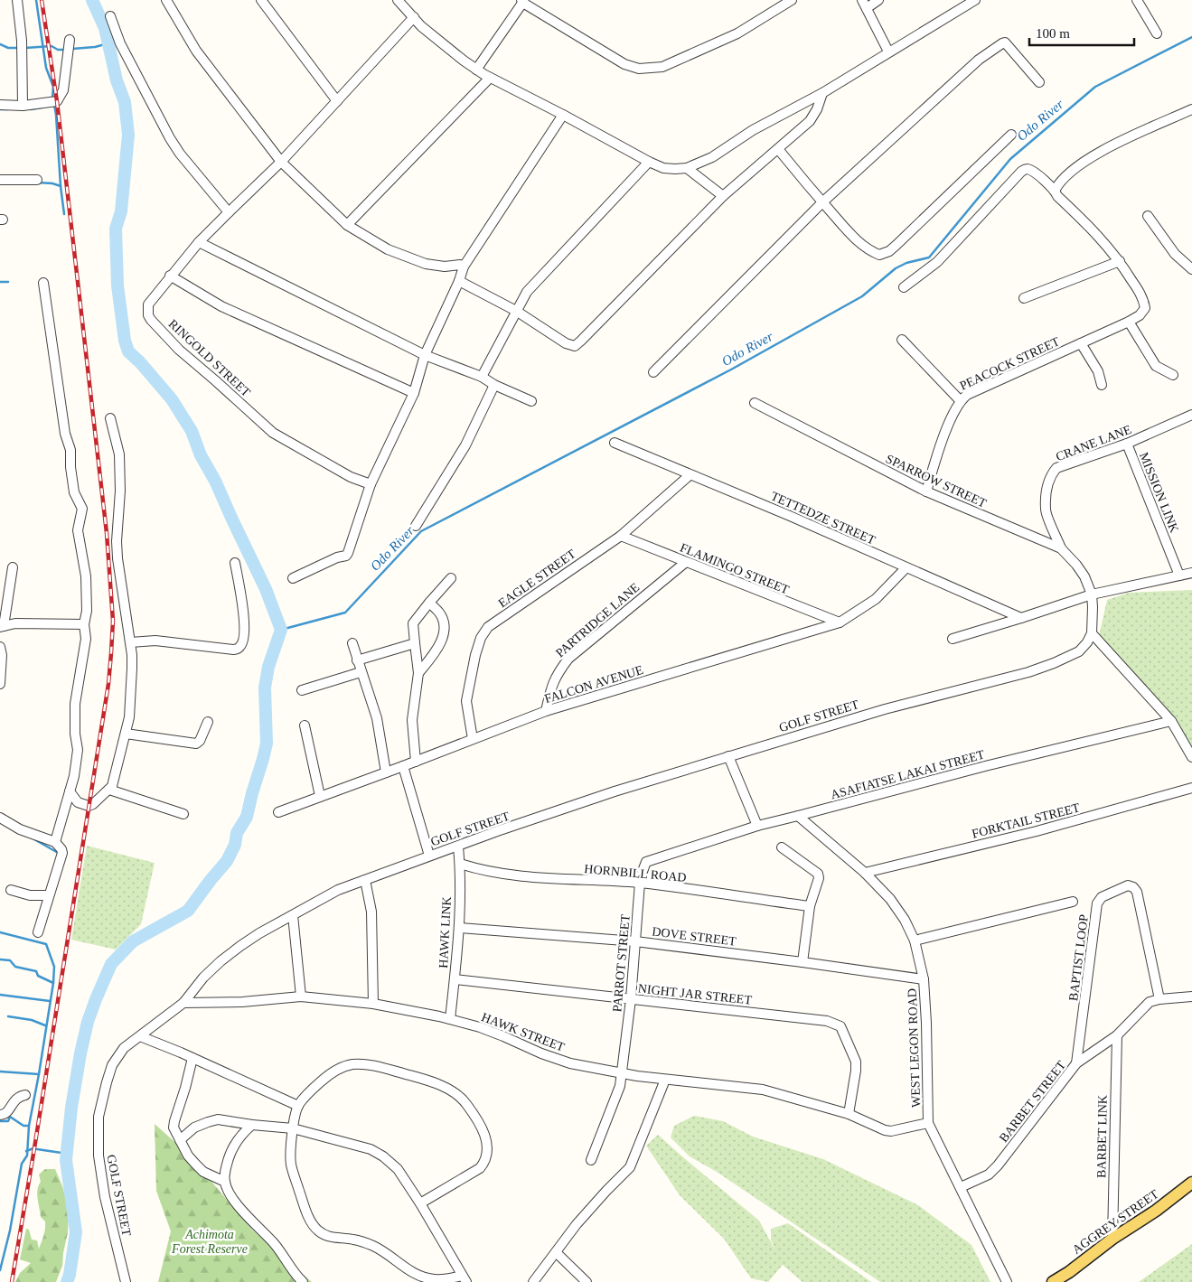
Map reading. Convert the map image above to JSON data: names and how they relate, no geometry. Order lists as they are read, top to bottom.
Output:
{
  "streets": {
    "main road": ["AGGREY STREET"],
    "street": [
      "RINGOLD STREET",
      "PEACOCK STREET",
      "CRANE LANE",
      "SPARROW STREET",
      "MISSION LINK",
      "TETTEDZE STREET",
      "FLAMINGO STREET",
      "EAGLE STREET",
      "PARTRIDGE LANE",
      "FALCON AVENUE",
      "GOLF STREET",
      "ASAFIATSE LAKAI STREET",
      "FORKTAIL STREET",
      "HORNBILL ROAD",
      "HAWK LINK",
      "DOVE STREET",
      "BAPTIST LOOP",
      "PARROT STREET",
      "NIGHT JAR STREET",
      "HAWK STREET",
      "WEST LEGON ROAD",
      "BARBET STREET",
      "BARBET LINK"
    ]
  },
  "crossings": [
    ["PEACOCK STREET", "SPARROW STREET"],
    ["CRANE LANE", "SPARROW STREET"],
    ["CRANE LANE", "MISSION LINK"],
    ["TETTEDZE STREET", "EAGLE STREET"],
    ["TETTEDZE STREET", "FALCON AVENUE"],
    ["FLAMINGO STREET", "EAGLE STREET"],
    ["FLAMINGO STREET", "PARTRIDGE LANE"],
    ["FLAMINGO STREET", "FALCON AVENUE"],
    ["EAGLE STREET", "FALCON AVENUE"],
    ["PARTRIDGE LANE", "FALCON AVENUE"],
    ["GOLF STREET", "HAWK LINK"],
    ["GOLF STREET", "HAWK STREET"],
    ["ASAFIATSE LAKAI STREET", "PARROT STREET"],
    ["ASAFIATSE LAKAI STREET", "WEST LEGON ROAD"],
    ["FORKTAIL STREET", "WEST LEGON ROAD"],
    ["HORNBILL ROAD", "HAWK LINK"],
    ["HORNBILL ROAD", "PARROT STREET"],
    ["HAWK LINK", "DOVE STREET"],
    ["HAWK LINK", "NIGHT JAR STREET"],
    ["HAWK LINK", "HAWK STREET"],
    ["DOVE STREET", "PARROT STREET"],
    ["DOVE STREET", "WEST LEGON ROAD"],
    ["BAPTIST LOOP", "BARBET STREET"],
    ["PARROT STREET", "NIGHT JAR STREET"],
    ["PARROT STREET", "HAWK STREET"],
    ["NIGHT JAR STREET", "HAWK STREET"],
    ["HAWK STREET", "WEST LEGON ROAD"],
    ["WEST LEGON ROAD", "BARBET STREET"],
    ["BARBET STREET", "BARBET LINK"],
    ["BARBET LINK", "AGGREY STREET"]
  ],
  "water": ["Odo River"],
  "parks": ["Achimota Forest Reserve"],
  "scale_bar": "100 m"
}
